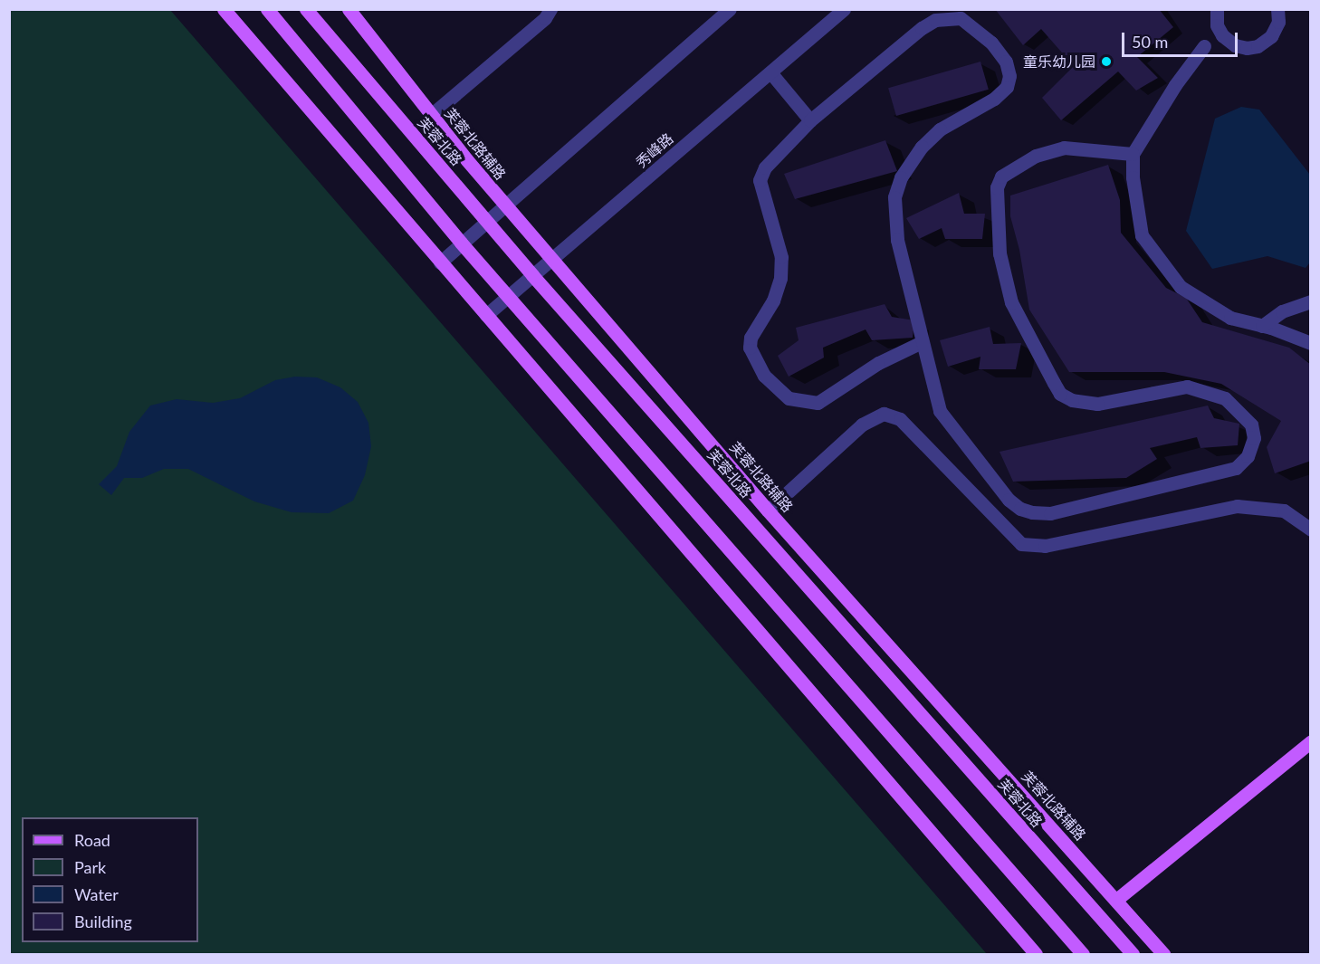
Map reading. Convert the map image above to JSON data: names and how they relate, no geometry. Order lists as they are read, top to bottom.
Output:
{
  "streets": {
    "main road": ["芙蓉北路", "芙蓉北路辅路"],
    "street": ["秀峰路"]
  },
  "crossings": [
    ["芙蓉北路", "秀峰路"],
    ["芙蓉北路辅路", "秀峰路"]
  ],
  "places": ["童乐幼儿园"],
  "legend": [
    "Road",
    "Park",
    "Water",
    "Building"
  ],
  "scale_bar": "50 m"
}
